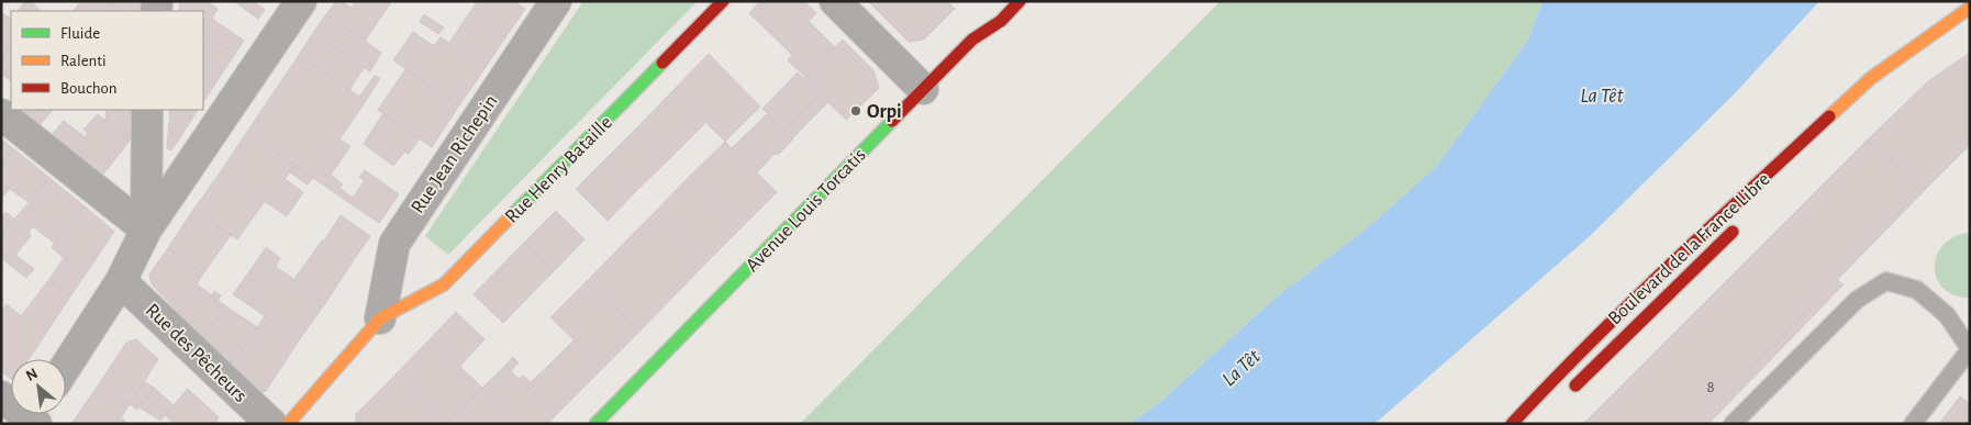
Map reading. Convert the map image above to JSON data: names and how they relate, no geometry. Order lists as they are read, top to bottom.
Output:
{
  "streets": {
    "street": [
      "Rue Jean Richepin",
      "Rue Henry Bataille",
      "Avenue Louis Torcatis",
      "Boulevard de la France Libre",
      "Rue des Pêcheurs"
    ]
  },
  "crossings": [
    ["Rue Jean Richepin", "Rue Henry Bataille"]
  ],
  "water": ["La Têt"],
  "places": ["Orpi"],
  "house_numbers": ["8"],
  "legend": ["Fluide", "Ralenti", "Bouchon"],
  "north": "top left"
}
